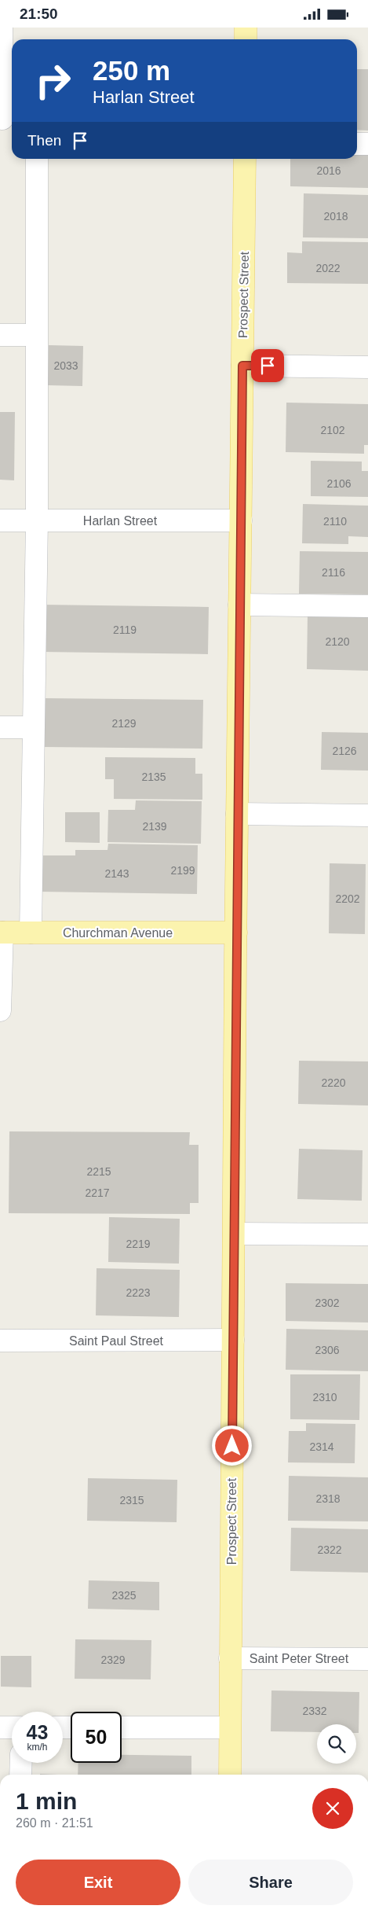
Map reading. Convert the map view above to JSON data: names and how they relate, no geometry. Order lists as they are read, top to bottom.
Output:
{
  "streets": {
    "main road": ["Prospect Street", "Churchman Avenue"],
    "street": ["Harlan Street", "Saint Paul Street", "Saint Peter Street"]
  },
  "crossings": [
    ["Prospect Street", "Harlan Street"],
    ["Prospect Street", "Churchman Avenue"],
    ["Prospect Street", "Saint Paul Street"],
    ["Prospect Street", "Saint Peter Street"]
  ],
  "house_numbers": [
    "2016",
    "2018",
    "2022",
    "2033",
    "2102",
    "2106",
    "2110",
    "2116",
    "2119",
    "2120",
    "2129",
    "2126",
    "2135",
    "2139",
    "2199",
    "2143",
    "2202",
    "2220",
    "2215",
    "2217",
    "2219",
    "2223",
    "2302",
    "2306",
    "2310",
    "2314",
    "2318",
    "2315",
    "2322",
    "2325",
    "2329",
    "2332"
  ],
  "page": {
    "status": "21:50",
    "turn": ["250 m", "Harlan Street"],
    "then": "Then",
    "speed": "43 km/h",
    "limit": "50",
    "heading": ["1 min", "260 m · 21:51"],
    "buttons": ["Exit", "Share"]
  }
}
